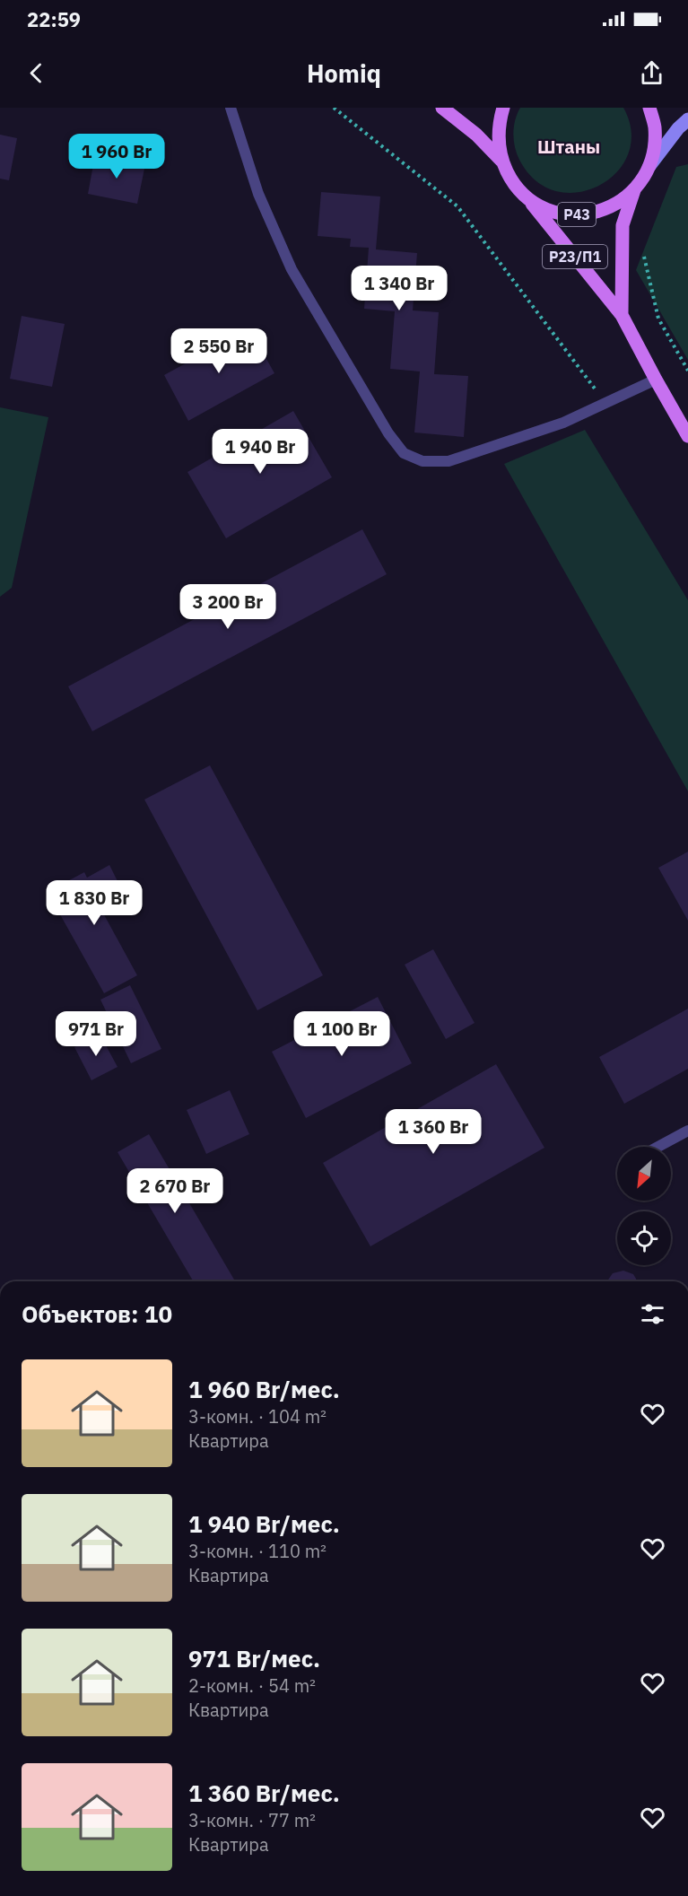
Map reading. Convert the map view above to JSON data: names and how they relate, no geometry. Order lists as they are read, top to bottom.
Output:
{
  "streets": {
    "main road": ["Р43", "Р23/П1"]
  },
  "crossings": [
    ["Р43", "Р23/П1"]
  ],
  "districts": ["Штаны"],
  "north": "bottom left",
  "page": {
    "status": "22:59",
    "header": "Homiq",
    "price": [
      "1 960 Br",
      "1 340 Br",
      "2 550 Br",
      "1 940 Br",
      "3 200 Br",
      "1 830 Br",
      "971 Br",
      "1 100 Br",
      "1 360 Br",
      "2 670 Br"
    ],
    "heading": "Объектов: 10",
    "list": [
      {
        "name": "1 960 Br/мес.",
        "note": "3-комн. · 104 m² · Квартира"
      },
      {
        "name": "1 940 Br/мес.",
        "note": "3-комн. · 110 m² · Квартира"
      },
      {
        "name": "971 Br/мес.",
        "note": "2-комн. · 54 m² · Квартира"
      },
      {
        "name": "1 360 Br/мес.",
        "note": "3-комн. · 77 m² · Квартира"
      }
    ]
  }
}
